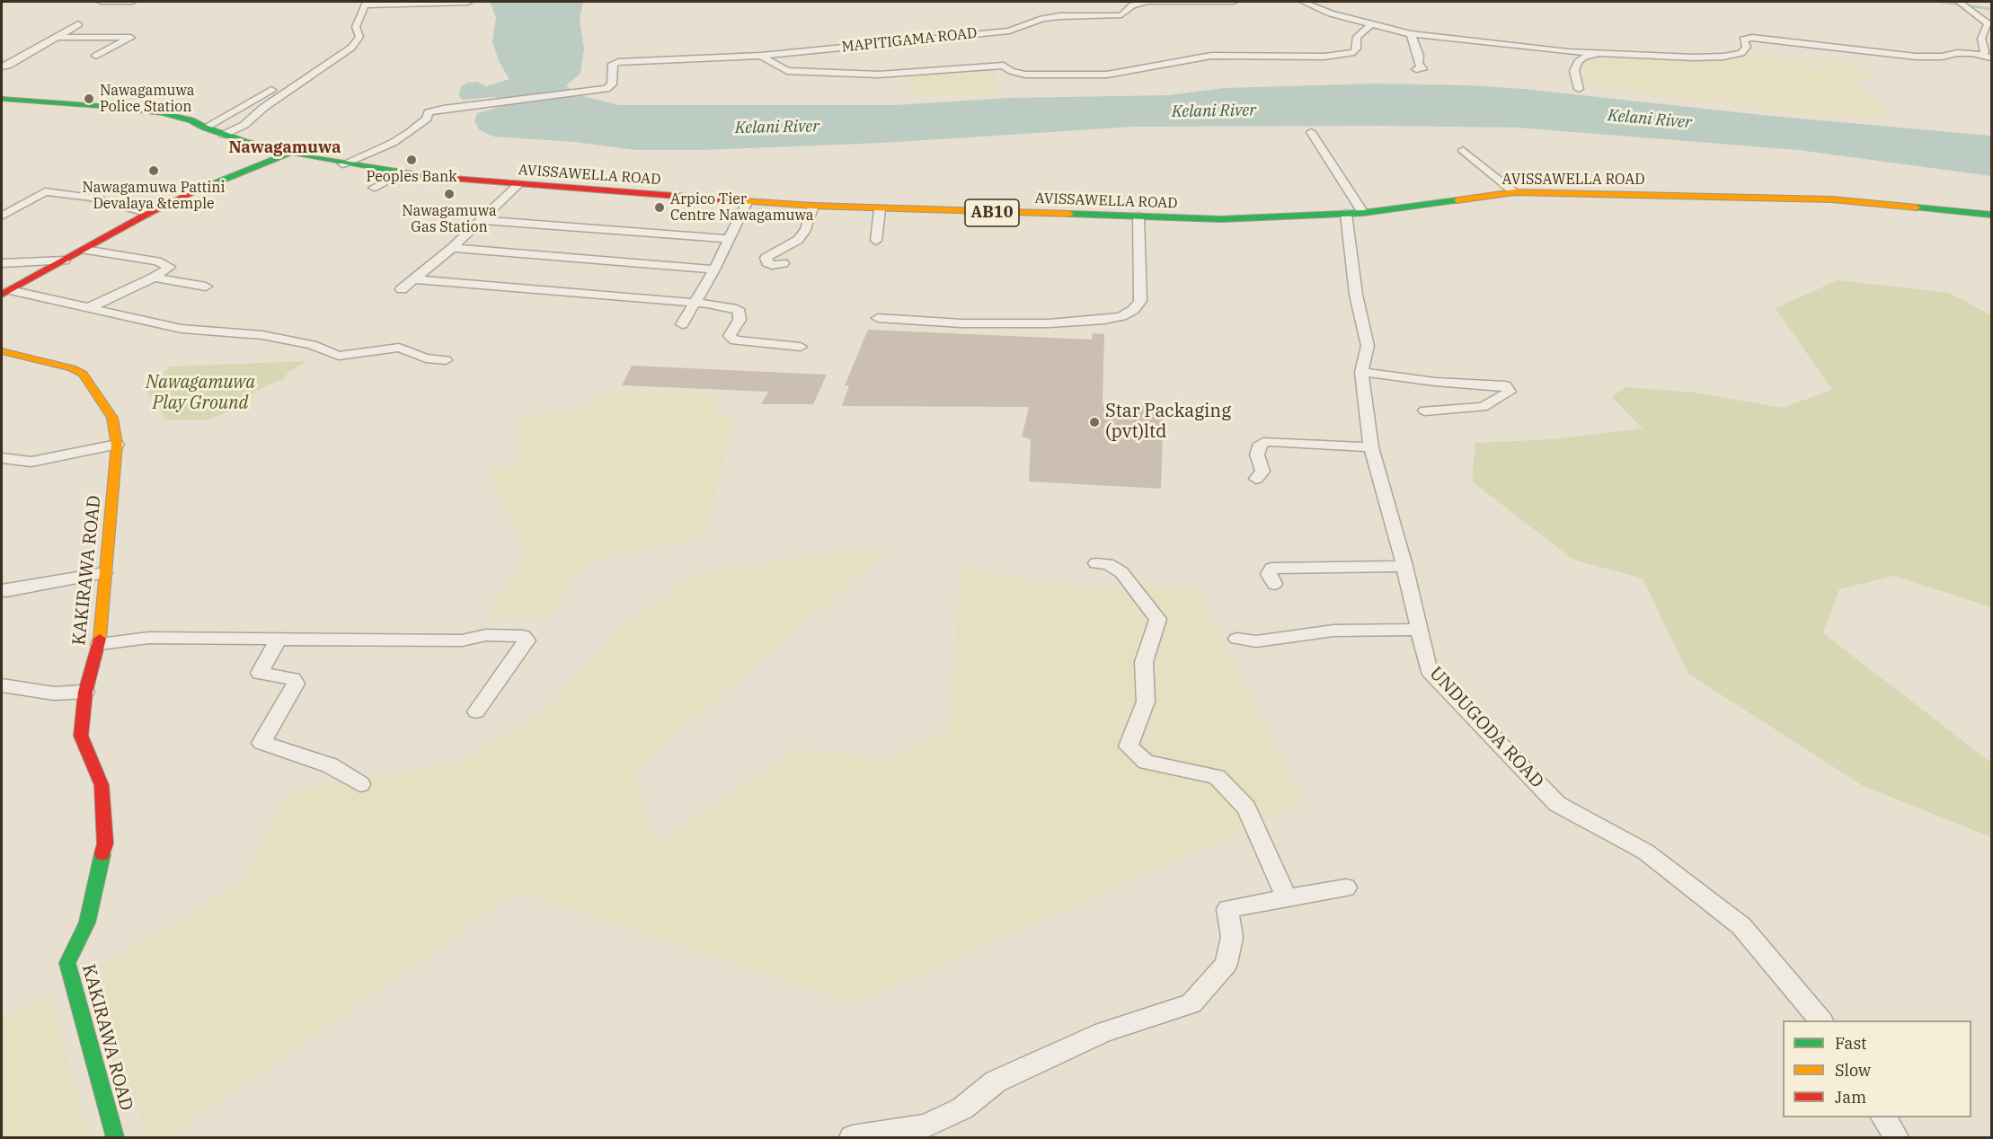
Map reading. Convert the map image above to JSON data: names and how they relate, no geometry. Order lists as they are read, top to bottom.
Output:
{
  "streets": {
    "main road": ["AVISSAWELLA ROAD", "AB10", "KAKIRAWA ROAD"],
    "street": ["MAPITIGAMA ROAD", "UNDUGODA ROAD"]
  },
  "crossings": [
    ["MAPITIGAMA ROAD", "AVISSAWELLA ROAD"],
    ["AVISSAWELLA ROAD", "UNDUGODA ROAD"]
  ],
  "districts": ["Nawagamuwa"],
  "water": ["Kelani River"],
  "parks": ["Nawagamuwa Play Ground"],
  "places": [
    "Nawagamuwa Police Station",
    "Peoples Bank",
    "Nawagamuwa Pattini Devalaya &temple",
    "Nawagamuwa Gas Station",
    "Arpico Tier Centre Nawagamuwa",
    "Star Packaging (pvt)ltd"
  ],
  "legend": ["Fast", "Slow", "Jam"]
}
